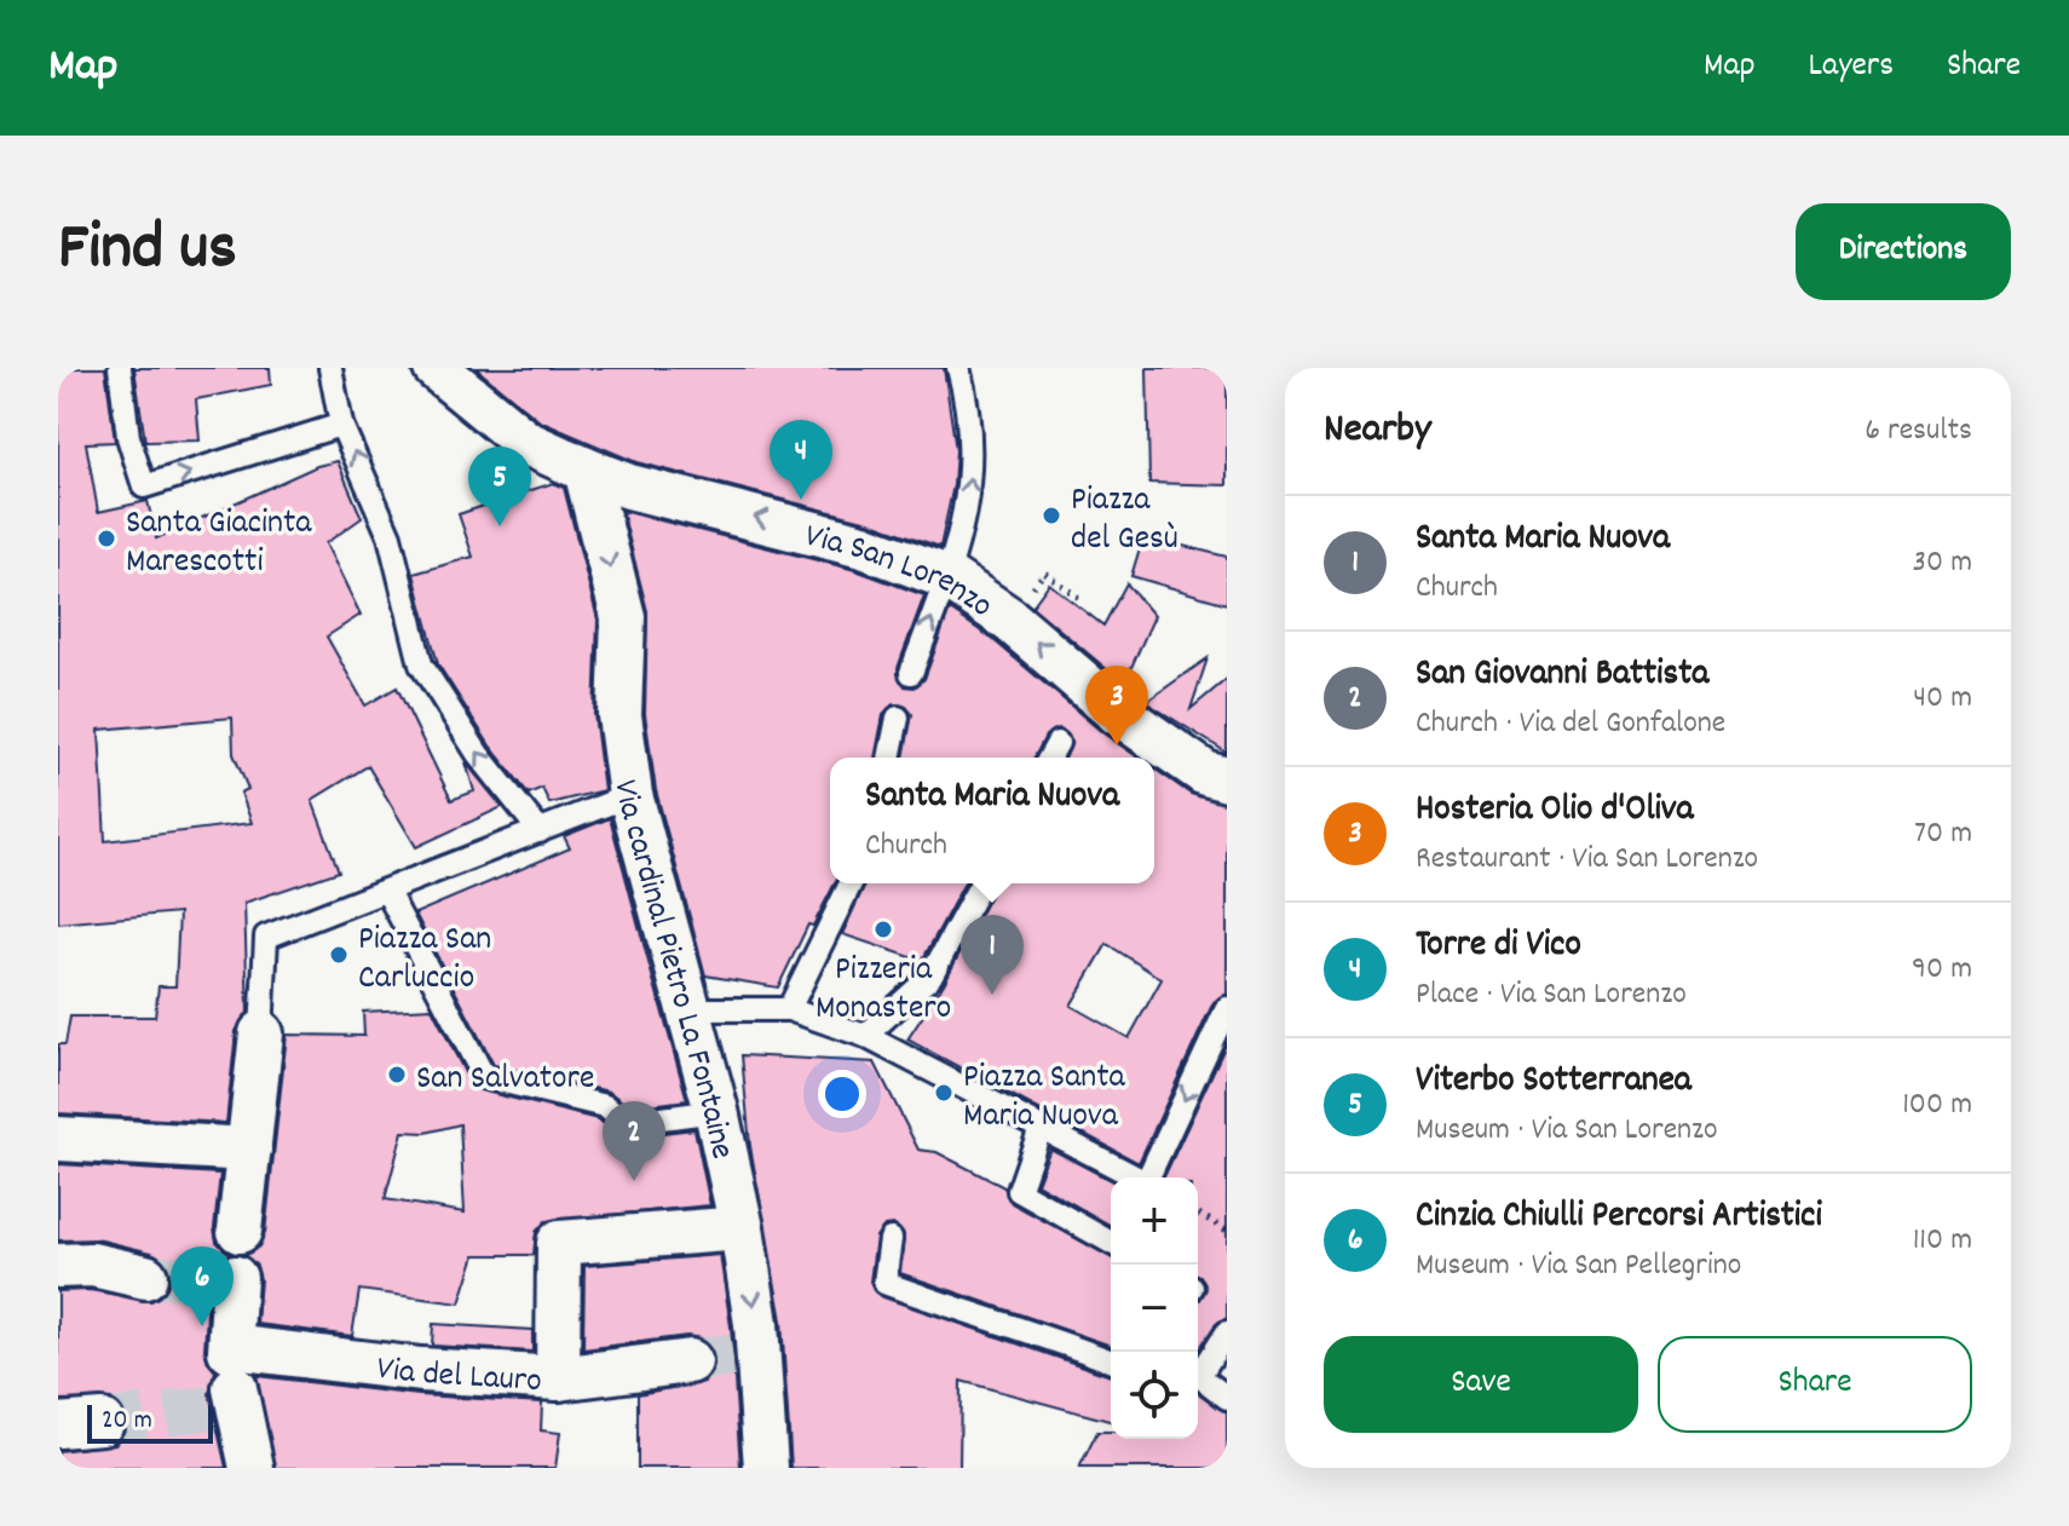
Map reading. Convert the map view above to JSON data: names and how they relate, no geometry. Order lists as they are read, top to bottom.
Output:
{
  "streets": {
    "street": ["Via San Lorenzo", "Via cardinal Pietro La Fontaine", "Via del Lauro"]
  },
  "crossings": [
    ["Via San Lorenzo", "Via cardinal Pietro La Fontaine"]
  ],
  "one_way": ["Via San Lorenzo", "Via cardinal Pietro La Fontaine"],
  "places": [
    "Piazza del Gesù",
    "Santa Giacinta Marescotti",
    "Pizzeria Monastero",
    "Piazza San Carluccio",
    "San Salvatore",
    "Piazza Santa Maria Nuova"
  ],
  "scale_bar": "20 m",
  "page": {
    "header": "Map",
    "nav": ["Map", "Layers", "Share"],
    "title": "Find us",
    "buttons": [
      "Directions",
      ["Save", "Share"]
    ],
    "heading": ["Nearby", "6 results"],
    "pins": [
      "4",
      "5",
      "3",
      "1",
      "2",
      "6"
    ],
    "list": [
      {
        "mark": "1",
        "name": "Santa Maria Nuova",
        "note": "Church",
        "value": "30 m"
      },
      {
        "mark": "2",
        "name": "San Giovanni Battista",
        "note": "Church · Via del Gonfalone",
        "value": "40 m"
      },
      {
        "mark": "3",
        "name": "Hosteria Olio d'Oliva",
        "note": "Restaurant · Via San Lorenzo",
        "value": "70 m"
      },
      {
        "mark": "4",
        "name": "Torre di Vico",
        "note": "Place · Via San Lorenzo",
        "value": "90 m"
      },
      {
        "mark": "5",
        "name": "Viterbo Sotterranea",
        "note": "Museum · Via San Lorenzo",
        "value": "100 m"
      },
      {
        "mark": "6",
        "name": "Cinzia Chiulli Percorsi Artistici",
        "note": "Museum · Via San Pellegrino",
        "value": "110 m"
      }
    ],
    "popup": ["Santa Maria Nuova", "Church"],
    "map_buttons": ["+", "−"],
    "scale": "20 m"
  }
}
